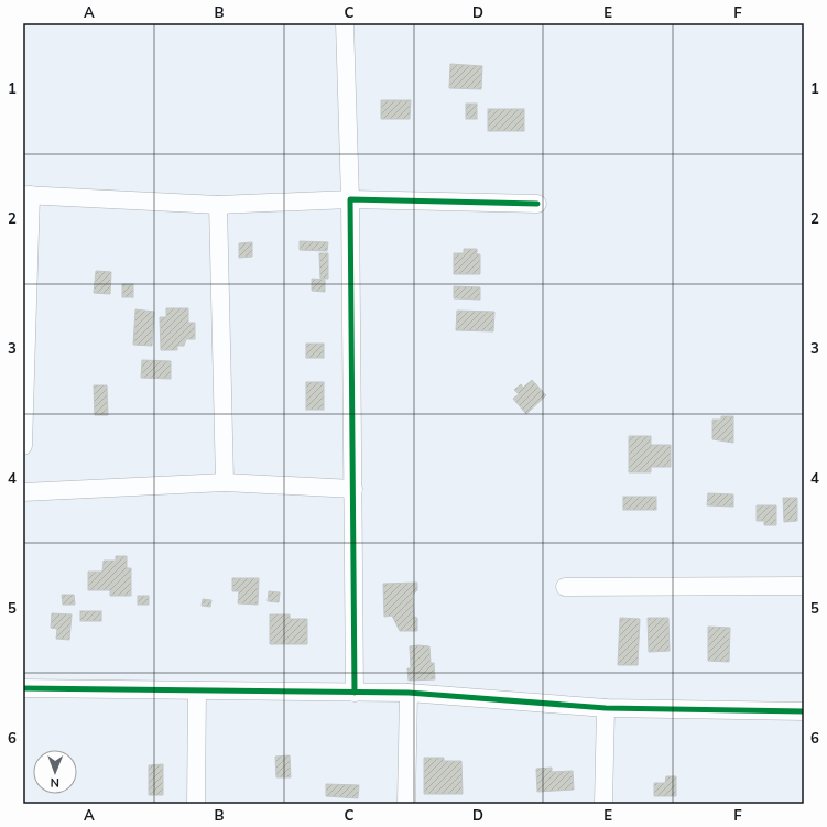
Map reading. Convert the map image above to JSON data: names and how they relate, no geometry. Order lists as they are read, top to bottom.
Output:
{
  "north": "bottom",
  "grid": {
    "columns": [
      "A",
      "B",
      "C",
      "D",
      "E",
      "F"
    ],
    "rows": [
      "1",
      "2",
      "3",
      "4",
      "5",
      "6"
    ]
  }
}
